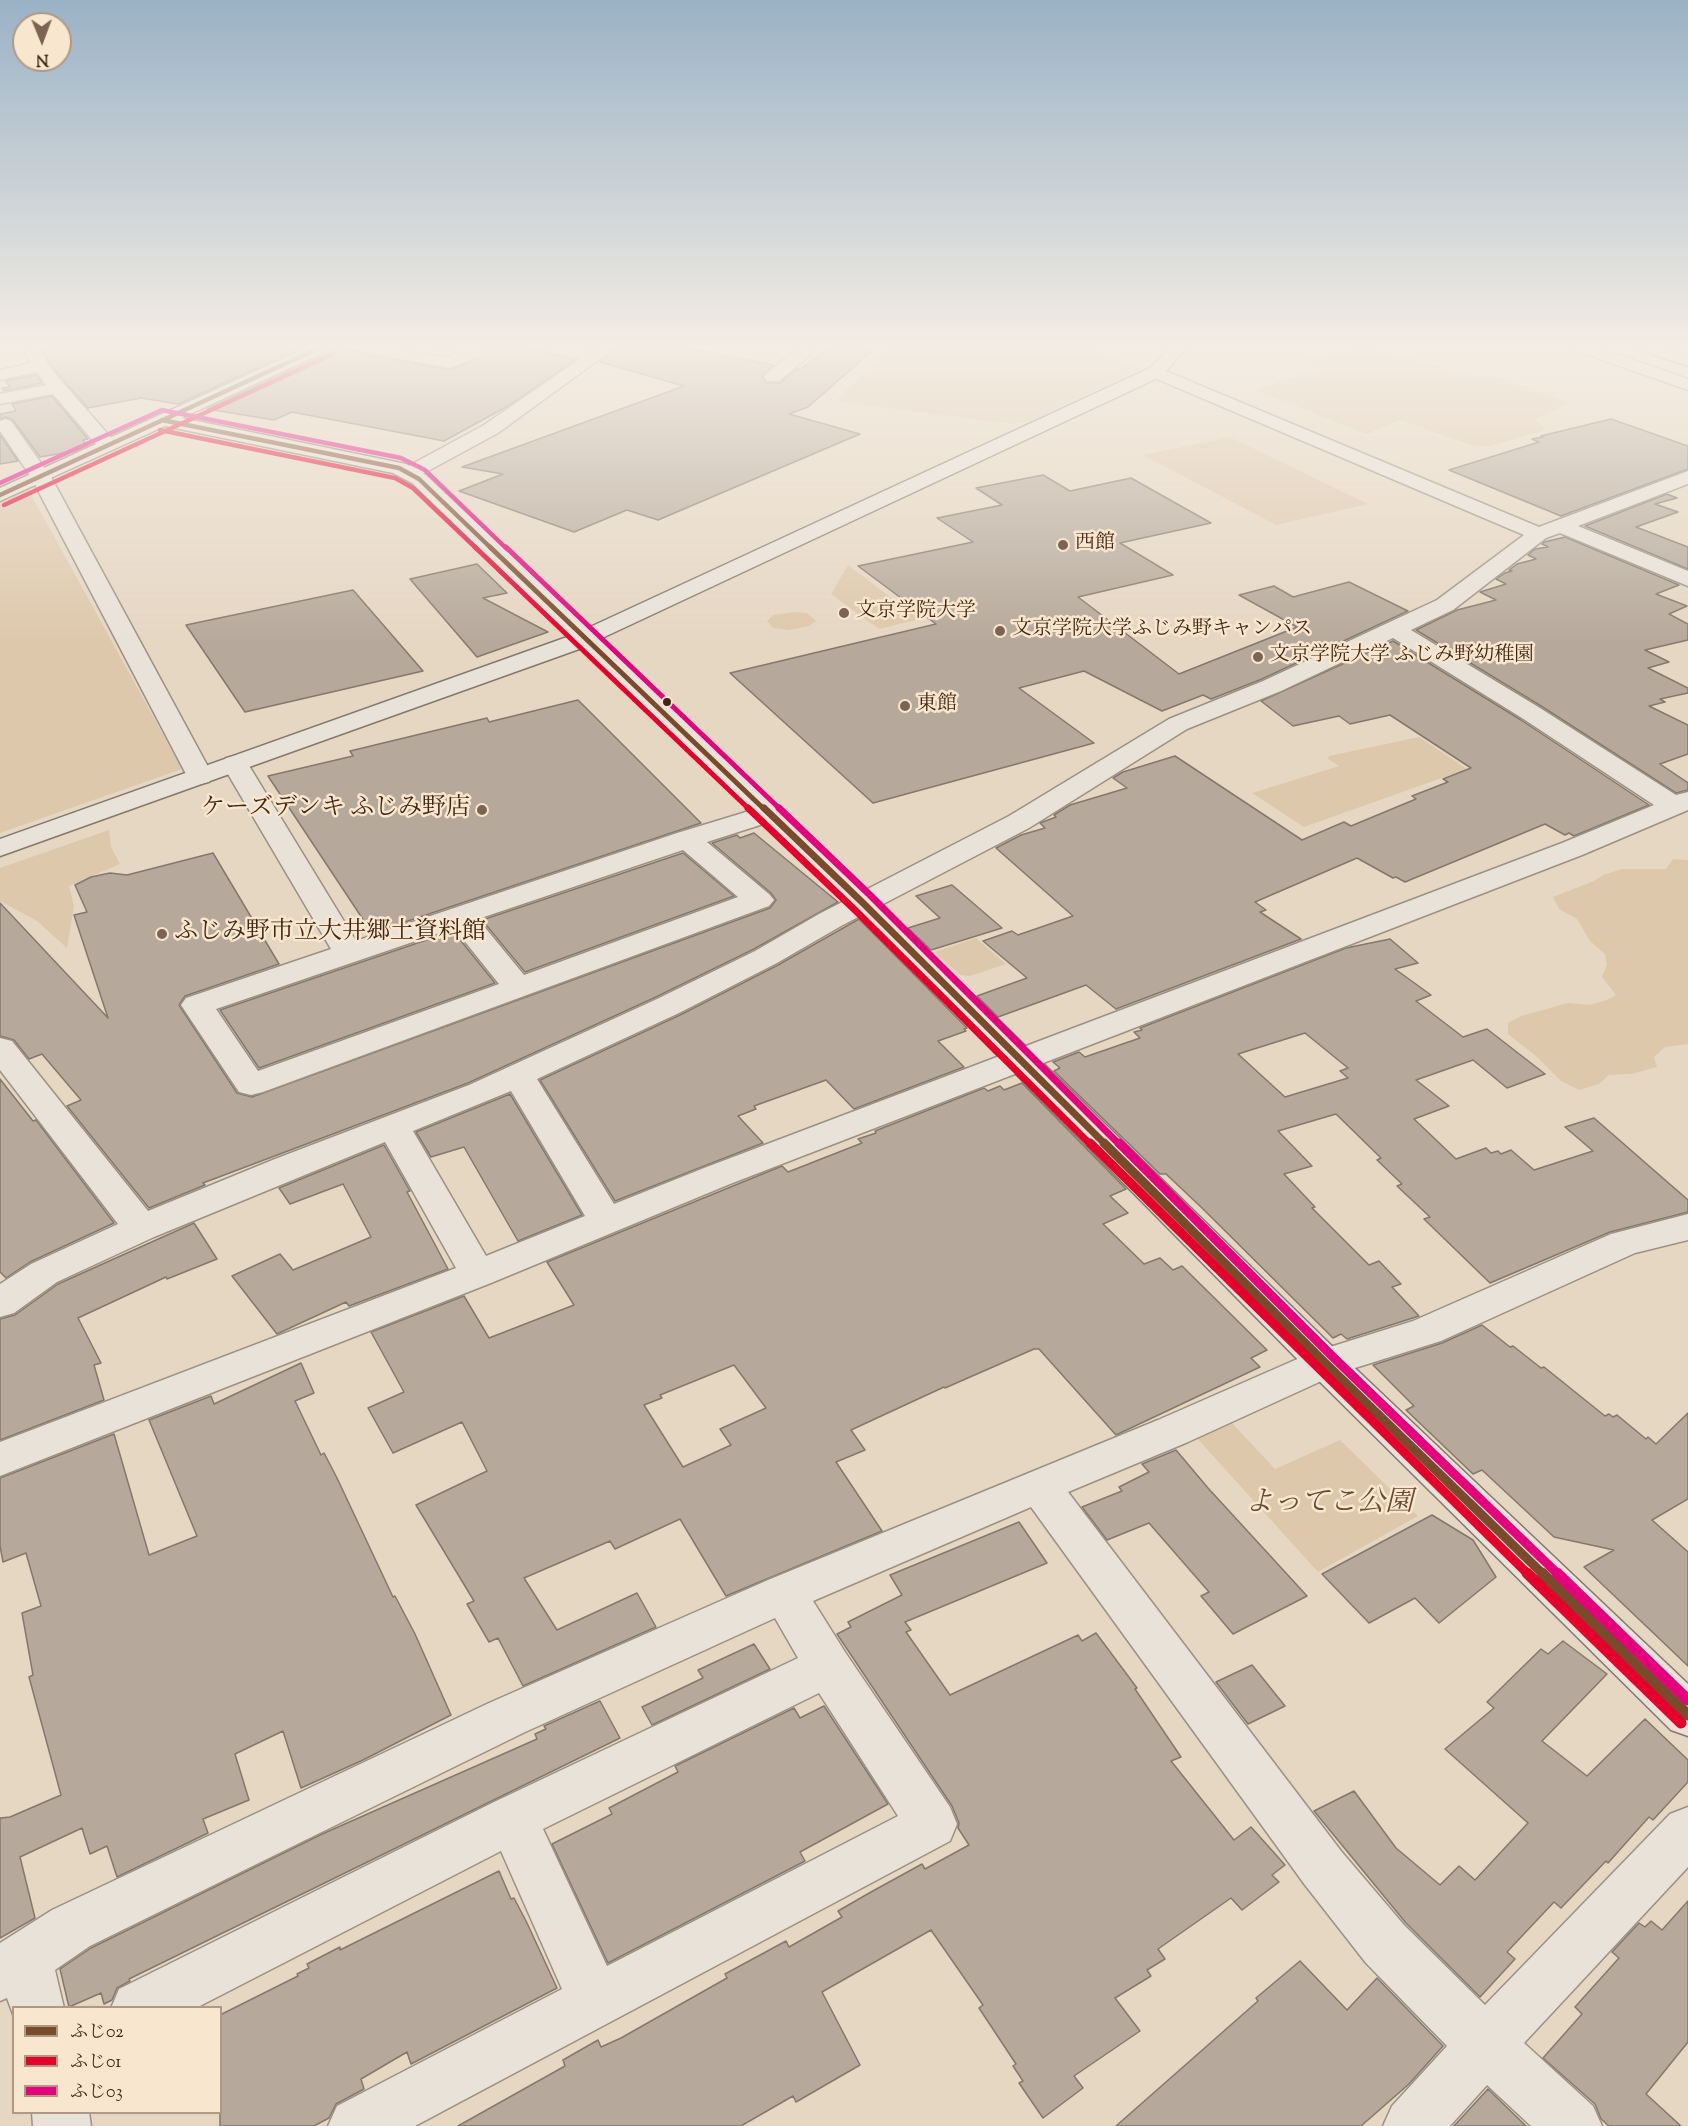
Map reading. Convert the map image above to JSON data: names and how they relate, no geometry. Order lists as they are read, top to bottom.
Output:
{
  "parks": ["よってこ公園"],
  "places": [
    "西館",
    "文京学院大学",
    "文京学院大学ふじみ野キャンパス",
    "文京学院大学 ふじみ野幼稚園",
    "東館",
    "ケーズデンキ ふじみ野店",
    "ふじみ野市立大井郷土資料館"
  ],
  "lines": ["transit line ふじ02", "transit line ふじ01", "transit line ふじ03"],
  "legend": ["ふじ02", "ふじ01", "ふじ03"],
  "north": "bottom"
}
